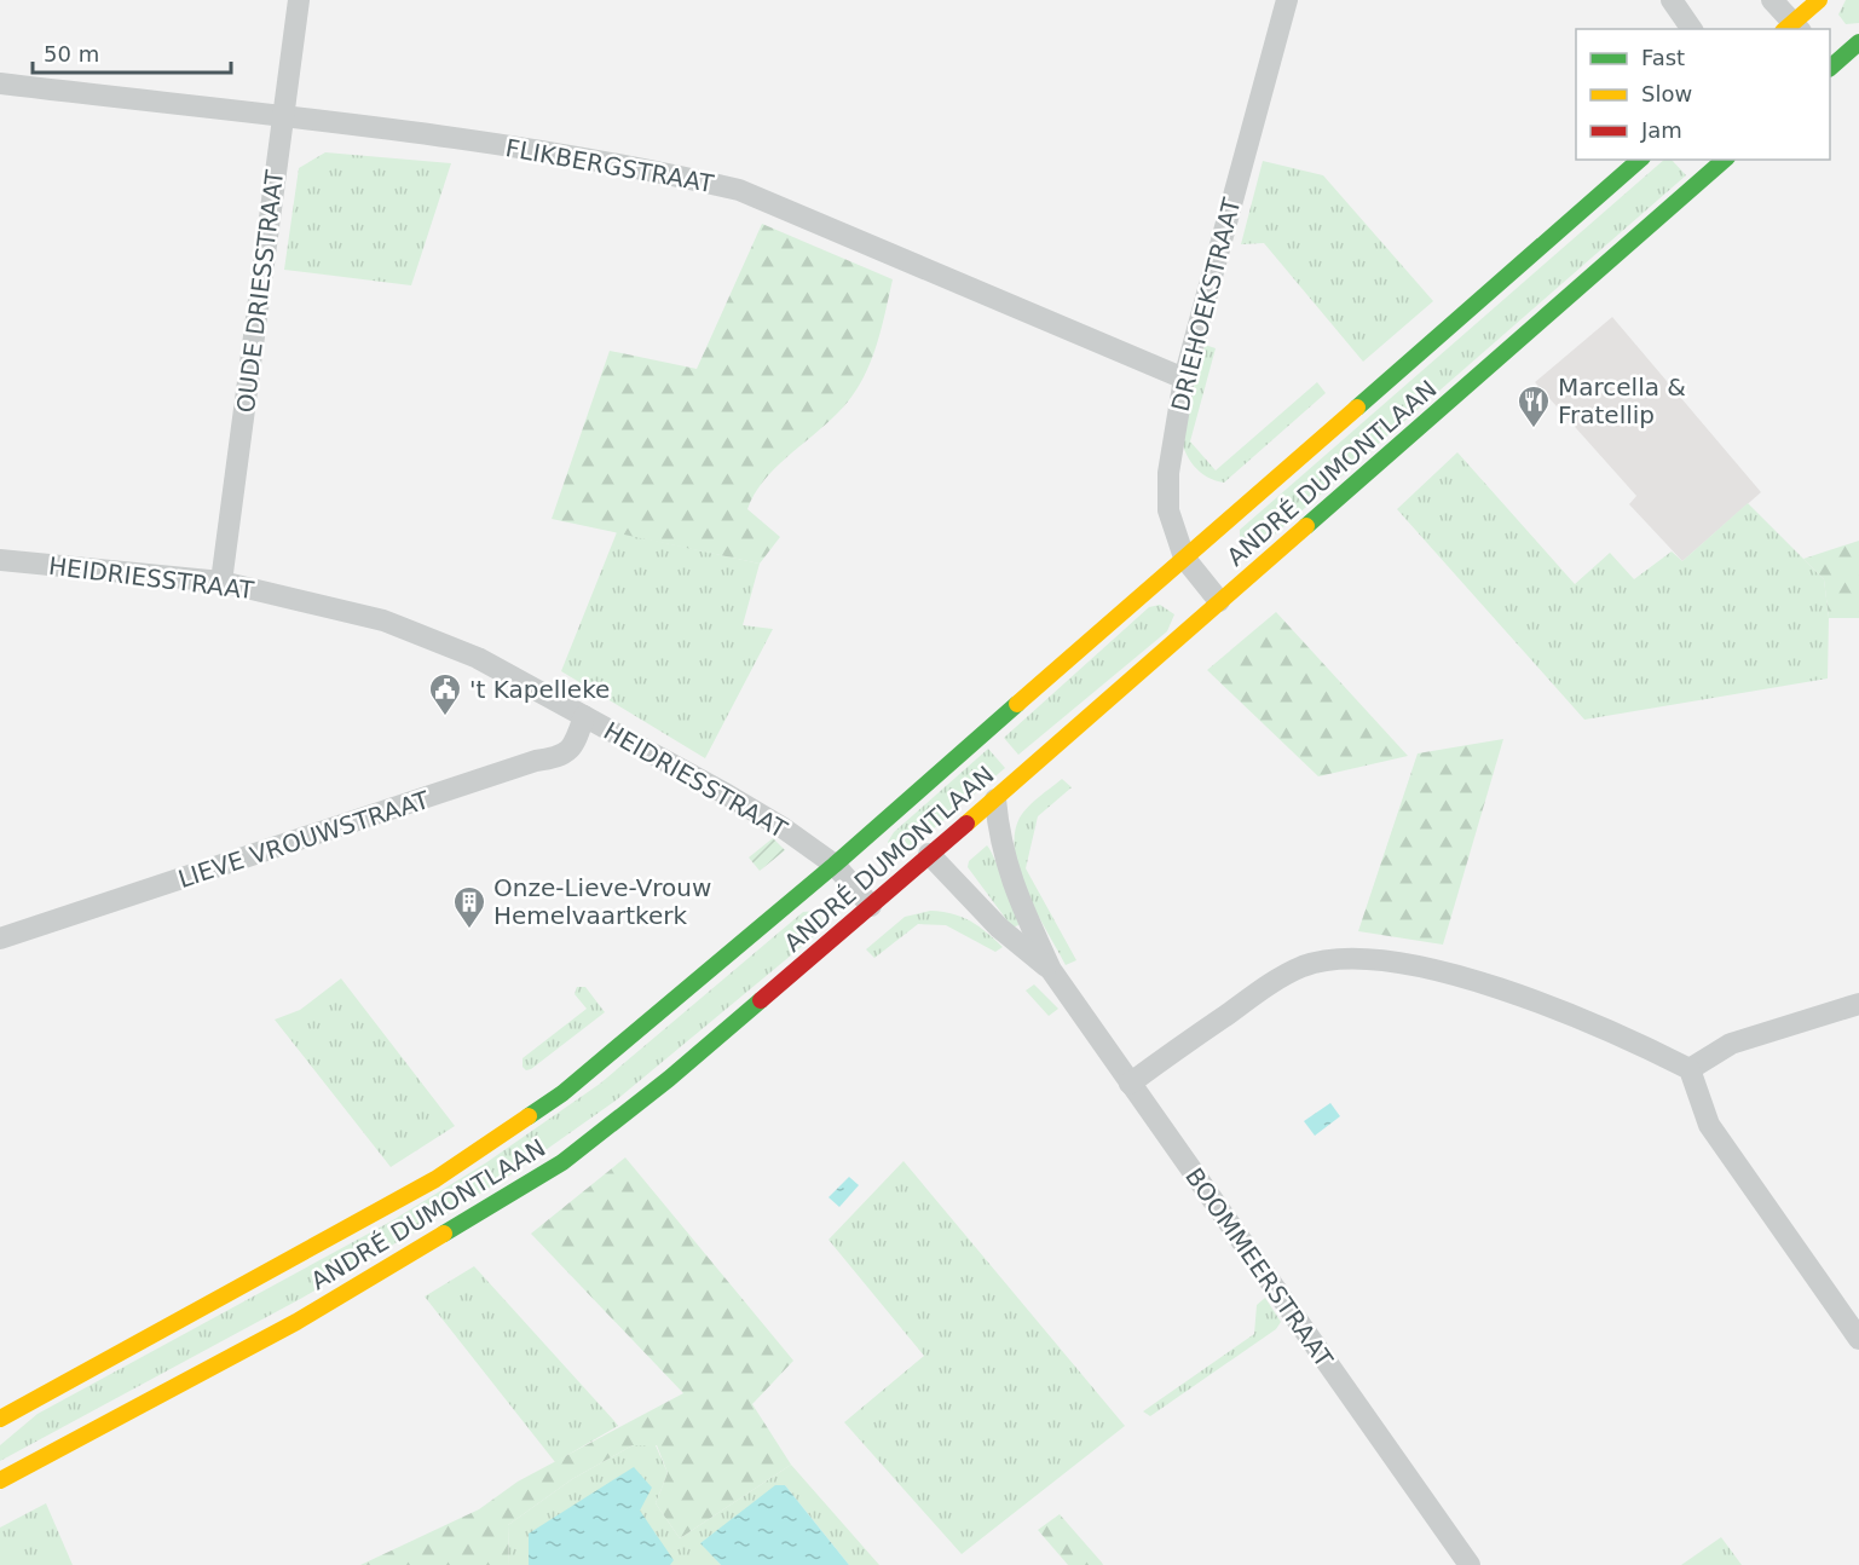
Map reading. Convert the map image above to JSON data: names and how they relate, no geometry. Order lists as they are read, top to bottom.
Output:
{
  "streets": {
    "main road": ["ANDRÉ DUMONTLAAN"],
    "street": [
      "FLIKBERGSTRAAT",
      "OUDE DRIESSTRAAT",
      "DRIEHOEKSTRAAT",
      "HEIDRIESSTRAAT",
      "LIEVE VROUWSTRAAT",
      "BOOMMEERSTRAAT"
    ]
  },
  "crossings": [
    ["FLIKBERGSTRAAT", "OUDE DRIESSTRAAT"],
    ["FLIKBERGSTRAAT", "DRIEHOEKSTRAAT"],
    ["OUDE DRIESSTRAAT", "HEIDRIESSTRAAT"],
    ["DRIEHOEKSTRAAT", "ANDRÉ DUMONTLAAN"],
    ["ANDRÉ DUMONTLAAN", "HEIDRIESSTRAAT"],
    ["ANDRÉ DUMONTLAAN", "BOOMMEERSTRAAT"],
    ["HEIDRIESSTRAAT", "LIEVE VROUWSTRAAT"]
  ],
  "places": {
    "restaurant": ["Marcella & Fratellip"],
    "public building": ["'t Kapelleke"],
    "building": ["Onze-Lieve-Vrouw Hemelvaartkerk"]
  },
  "legend": ["Fast", "Slow", "Jam"],
  "scale_bar": "50 m"
}
